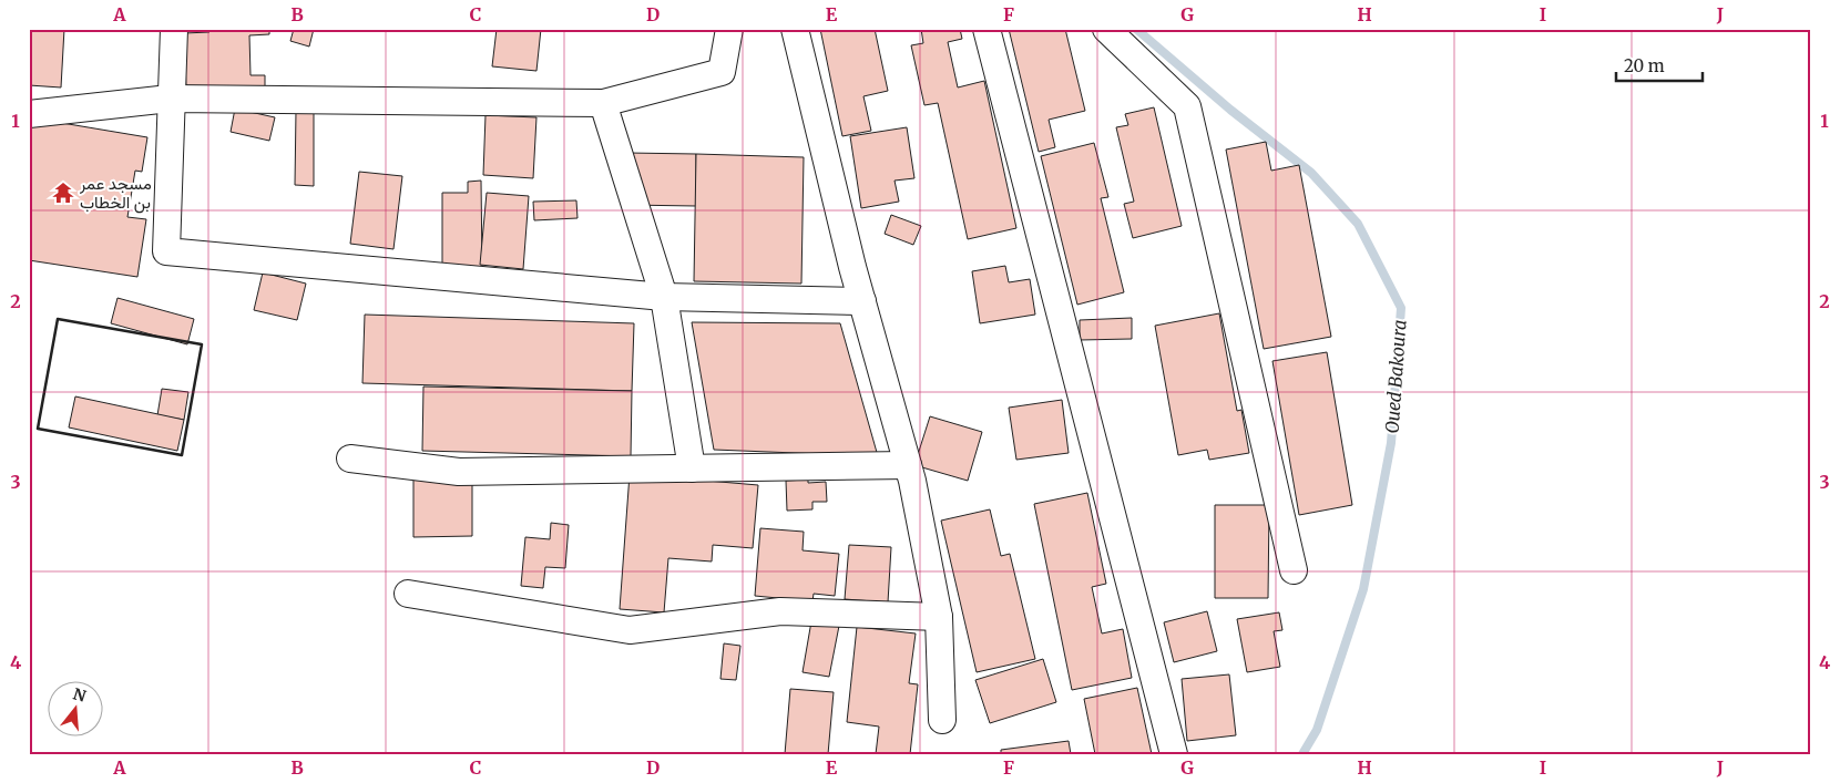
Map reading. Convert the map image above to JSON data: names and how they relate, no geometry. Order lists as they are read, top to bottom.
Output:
{
  "water": ["Oued Bakoura"],
  "places": {
    "temple": ["مسجد عمر بن الخطاب"]
  },
  "scale_bar": "20 m",
  "north": "top",
  "grid": {
    "columns": [
      "A",
      "B",
      "C",
      "D",
      "E",
      "F",
      "G",
      "H",
      "I",
      "J"
    ],
    "rows": [
      "1",
      "2",
      "3",
      "4"
    ]
  }
}
